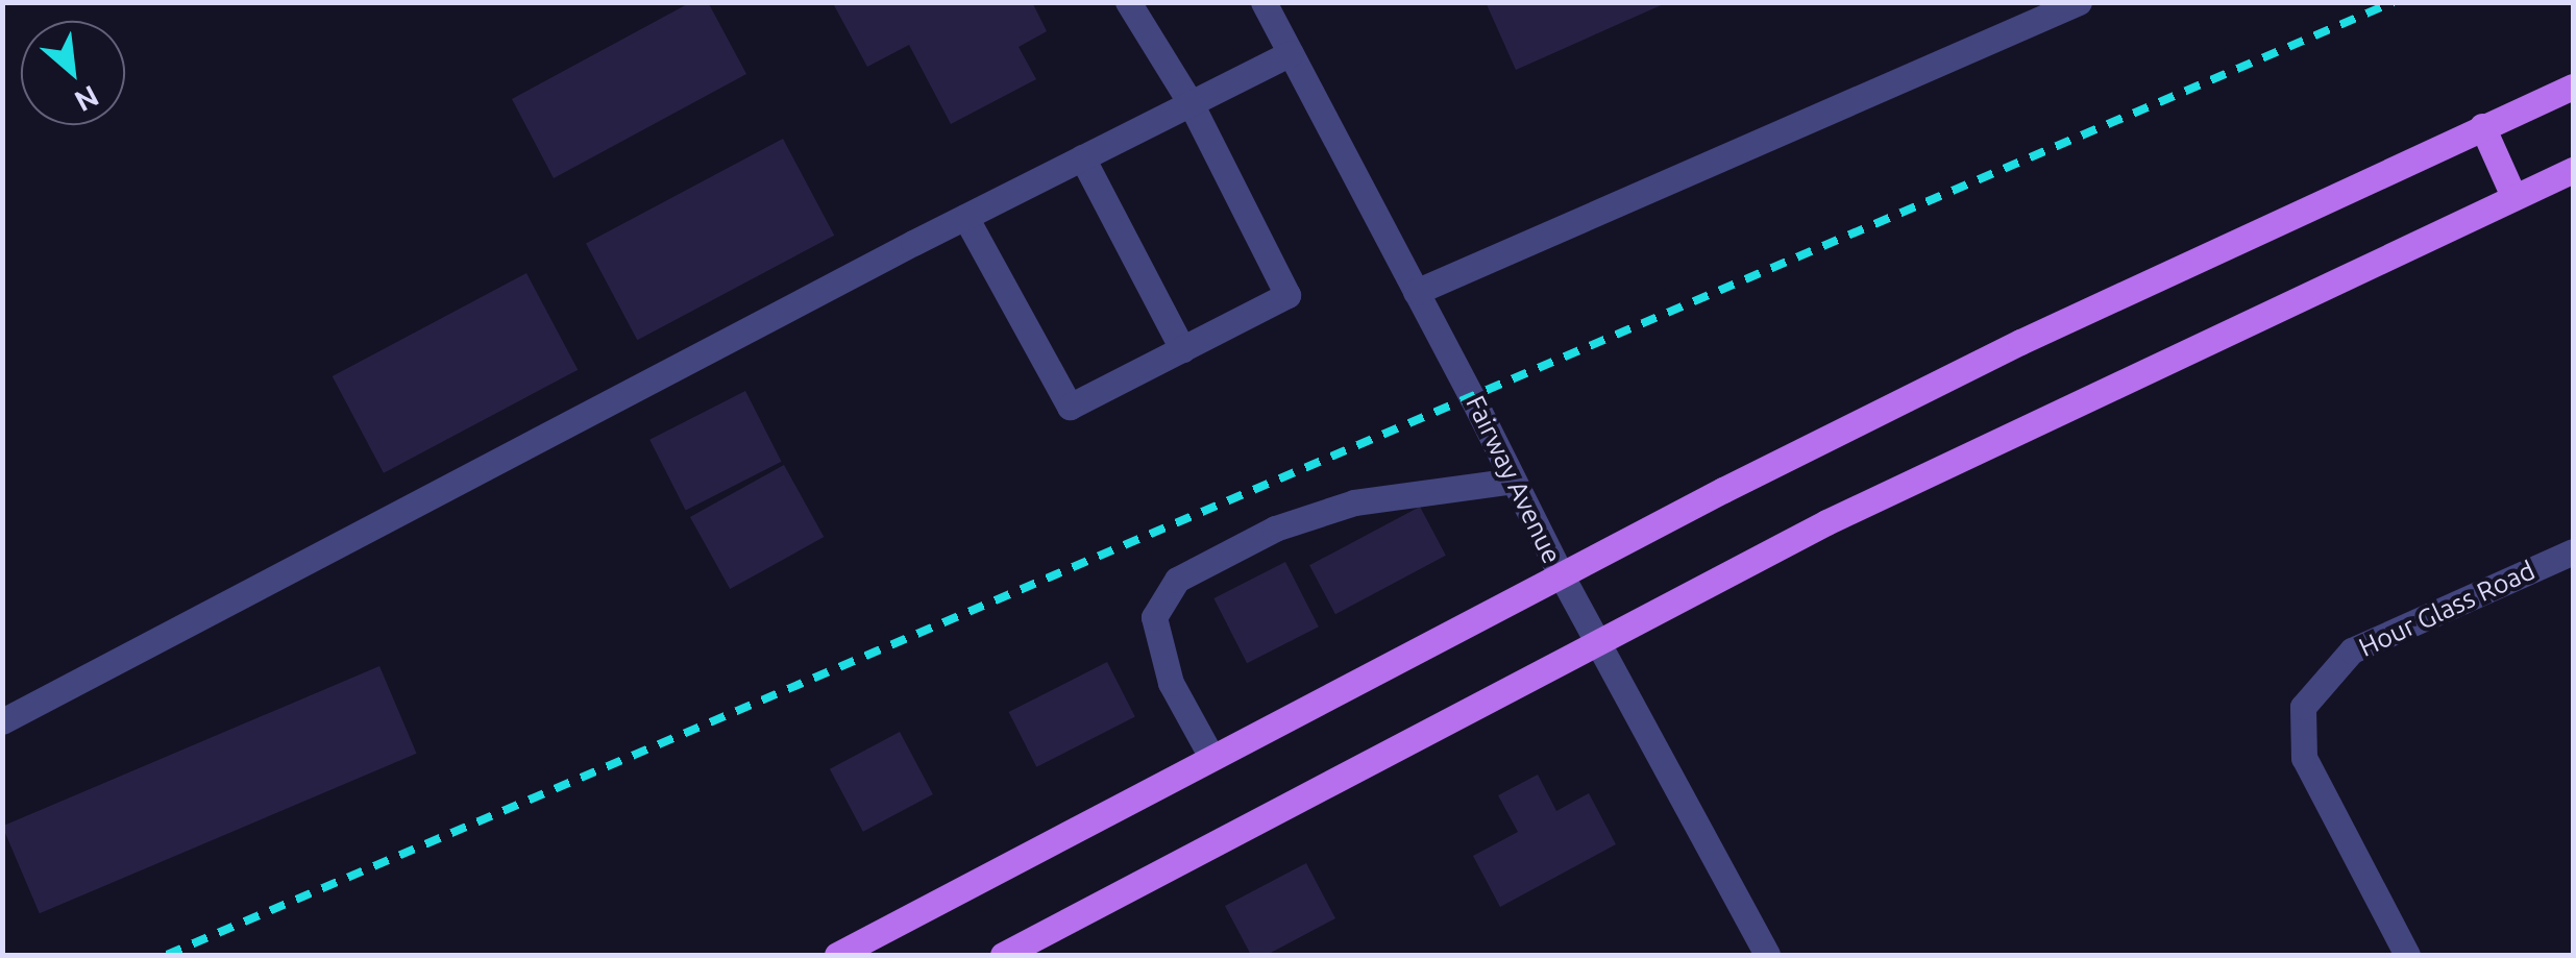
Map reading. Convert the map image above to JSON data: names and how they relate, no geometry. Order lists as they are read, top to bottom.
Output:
{
  "streets": {
    "street": ["Fairway Avenue", "Hour Glass Road"]
  },
  "north": "bottom right"
}
